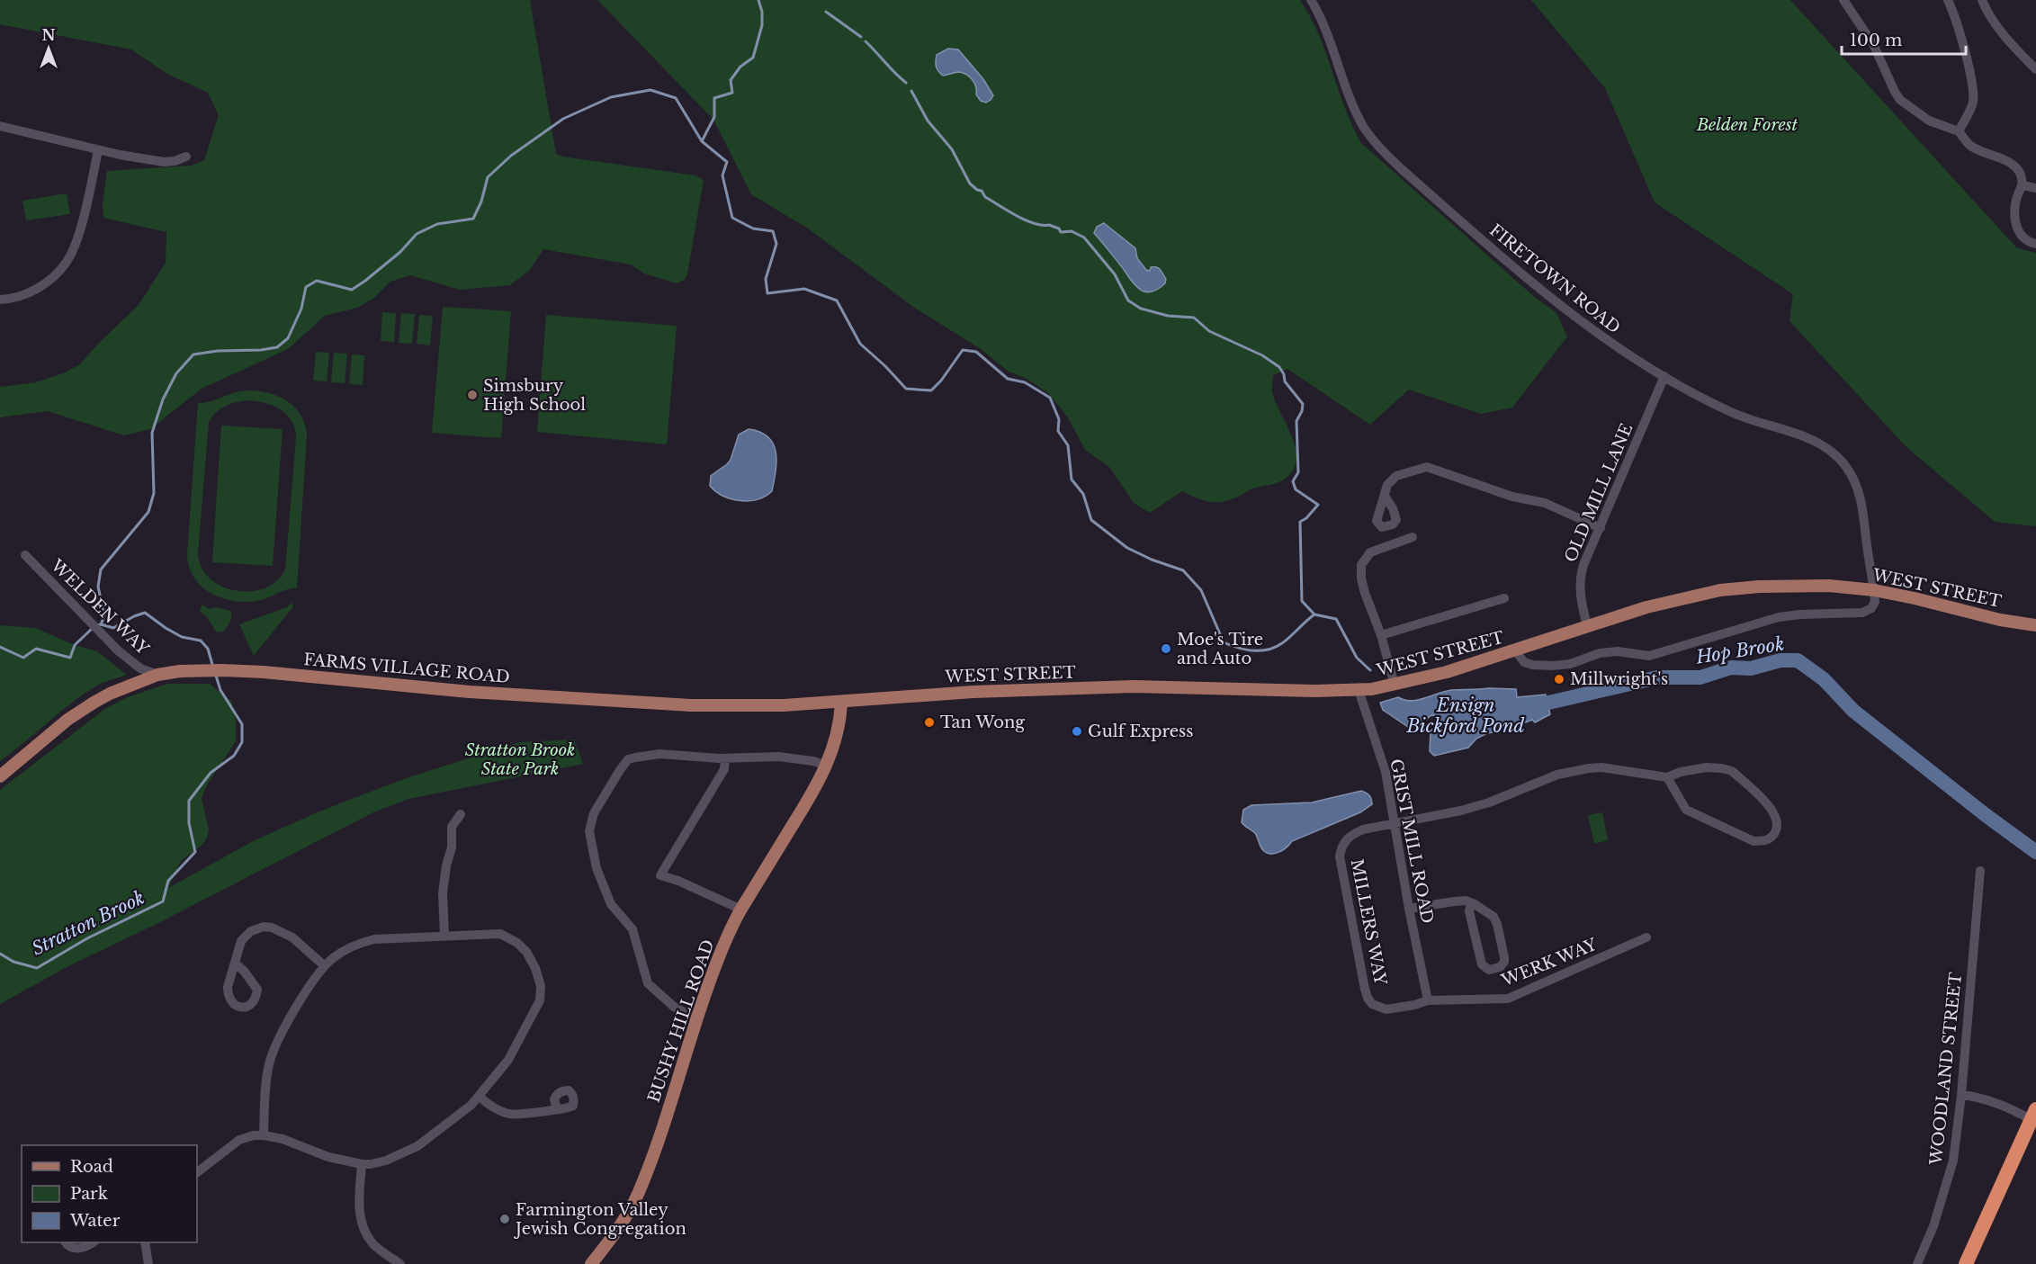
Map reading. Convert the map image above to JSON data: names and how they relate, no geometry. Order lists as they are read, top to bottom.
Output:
{
  "streets": {
    "main road": ["WEST STREET", "FARMS VILLAGE ROAD", "BUSHY HILL ROAD"],
    "street": [
      "FIRETOWN ROAD",
      "OLD MILL LANE",
      "WELDEN WAY",
      "GRIST MILL ROAD",
      "MILLERS WAY",
      "WERK WAY",
      "WOODLAND STREET"
    ]
  },
  "crossings": [
    ["FIRETOWN ROAD", "OLD MILL LANE"],
    ["FIRETOWN ROAD", "WEST STREET"],
    ["OLD MILL LANE", "WEST STREET"],
    ["WEST STREET", "FARMS VILLAGE ROAD"],
    ["WEST STREET", "GRIST MILL ROAD"],
    ["WEST STREET", "BUSHY HILL ROAD"],
    ["WELDEN WAY", "FARMS VILLAGE ROAD"],
    ["FARMS VILLAGE ROAD", "BUSHY HILL ROAD"],
    ["GRIST MILL ROAD", "MILLERS WAY"],
    ["GRIST MILL ROAD", "WERK WAY"],
    ["MILLERS WAY", "WERK WAY"]
  ],
  "water": ["Hop Brook", "Ensign Bickford Pond", "Stratton Brook"],
  "parks": ["Belden Forest", "Stratton Brook State Park"],
  "places": [
    "Simsbury High School",
    "Moe's Tire and Auto",
    "Millwright's",
    "Tan Wong",
    "Gulf Express",
    "Farmington Valley Jewish Congregation"
  ],
  "legend": ["Road", "Park", "Water"],
  "scale_bar": "100 m",
  "north": "top"
}
